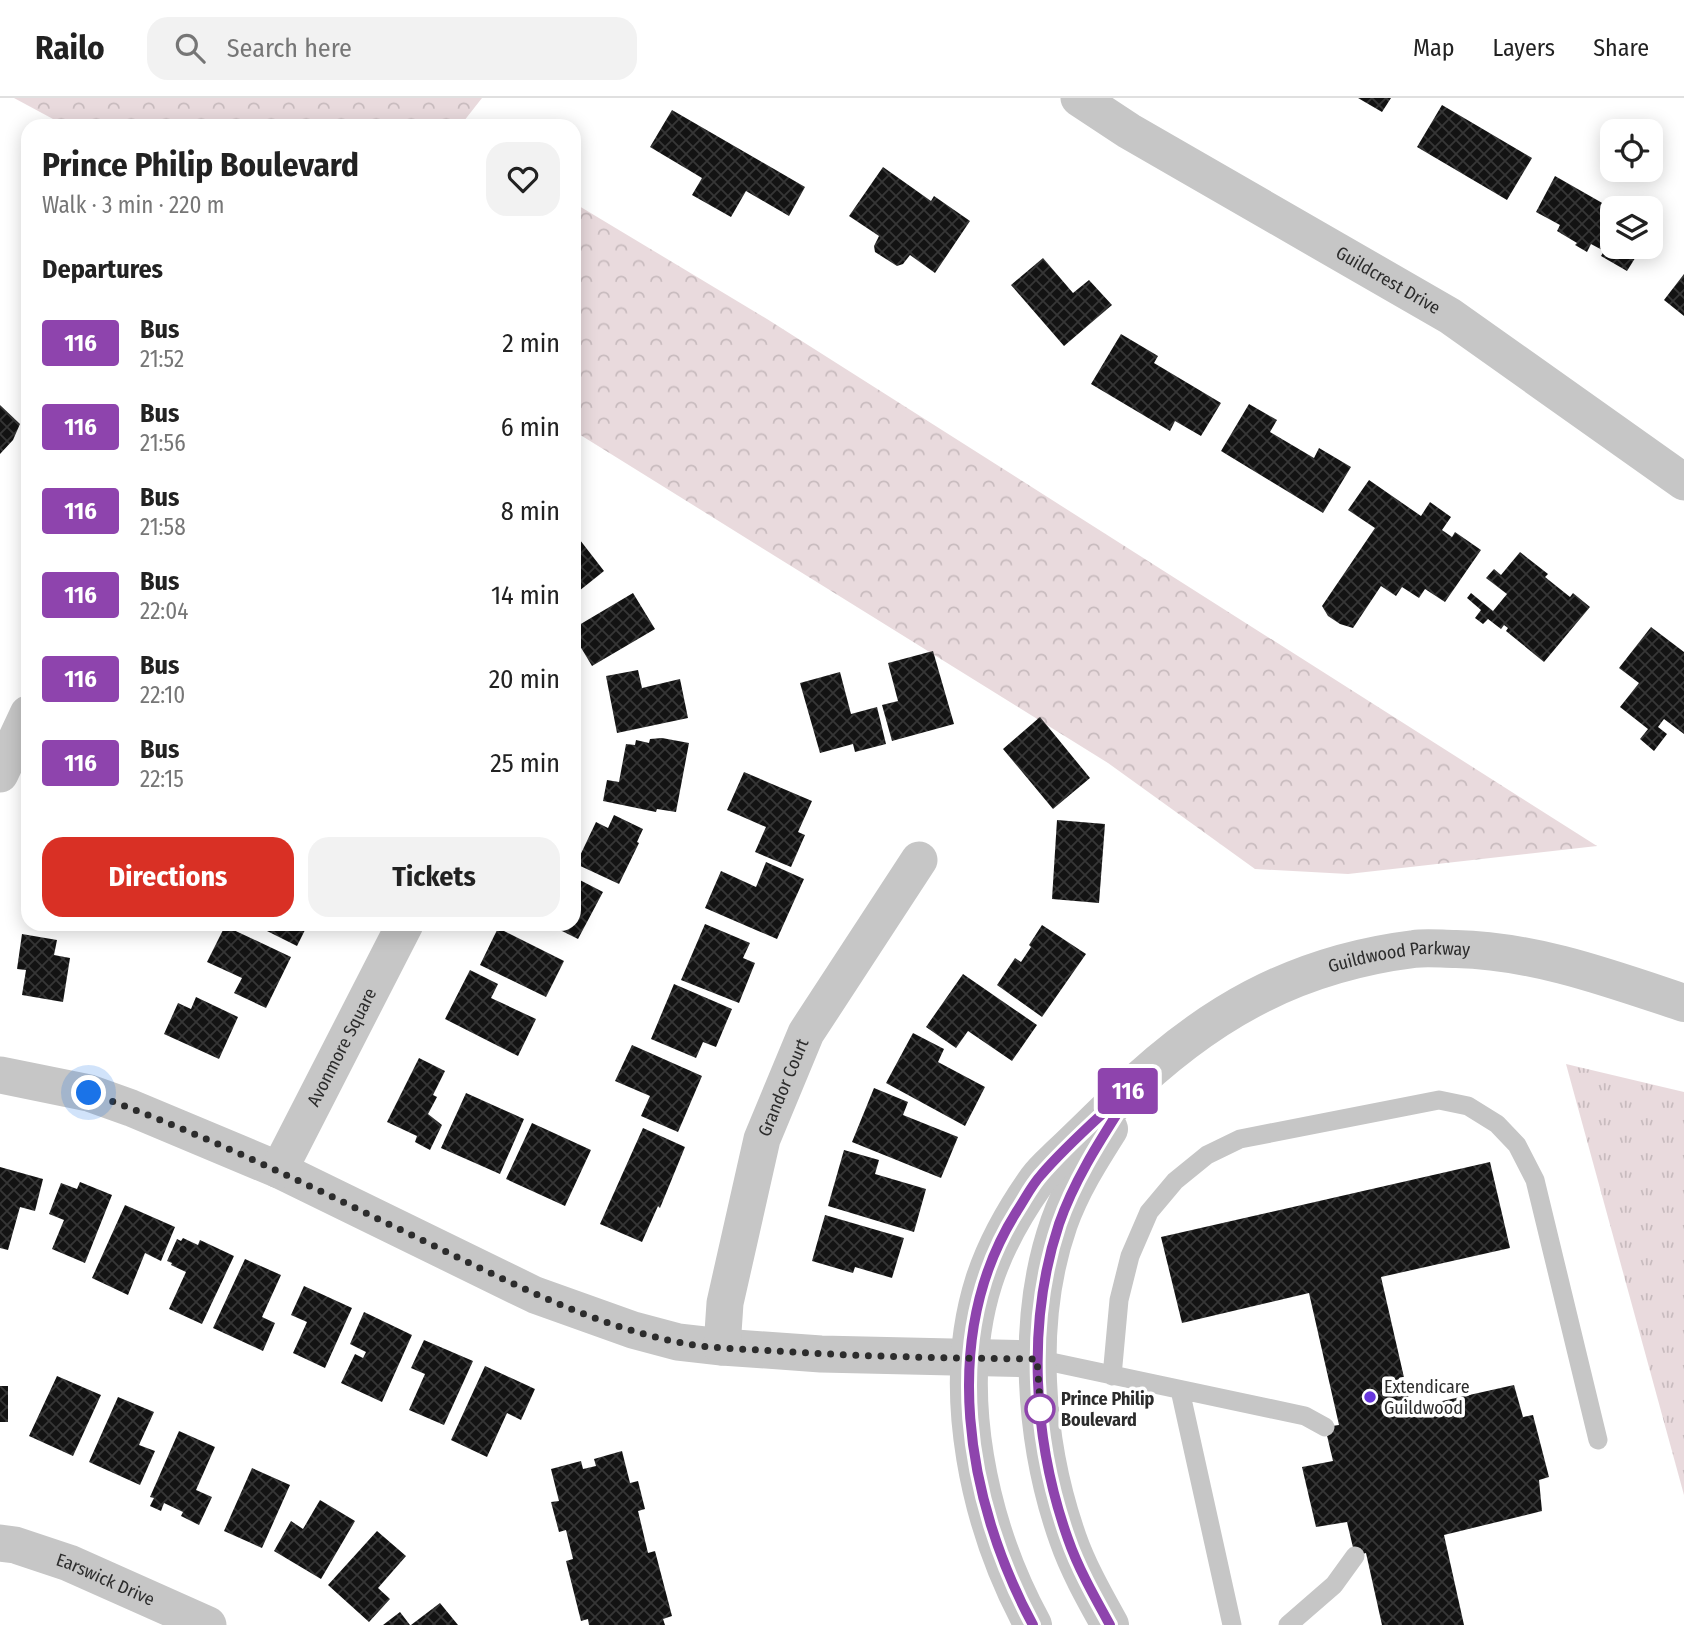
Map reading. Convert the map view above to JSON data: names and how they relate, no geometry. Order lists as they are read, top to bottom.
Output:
{
  "streets": {
    "street": [
      "Guildcrest Drive",
      "Guildwood Parkway",
      "Avonmore Square",
      "Grandor Court",
      "Earswick Drive"
    ]
  },
  "places": ["Extendicare Guildwood", "Prince Philip Boulevard"],
  "lines": ["bus line 116"],
  "page": {
    "header": "Railo",
    "search": "Search here",
    "nav": ["Map", "Layers", "Share"],
    "on_map": "116",
    "heading": [
      ["Prince Philip Boulevard", "Walk · 3 min · 220 m"],
      "Departures"
    ],
    "list": [
      {
        "mark": "116",
        "name": "Bus",
        "note": "21:52",
        "value": "2 min"
      },
      {
        "mark": "116",
        "name": "Bus",
        "note": "21:56",
        "value": "6 min"
      },
      {
        "mark": "116",
        "name": "Bus",
        "note": "21:58",
        "value": "8 min"
      },
      {
        "mark": "116",
        "name": "Bus",
        "note": "22:04",
        "value": "14 min"
      },
      {
        "mark": "116",
        "name": "Bus",
        "note": "22:10",
        "value": "20 min"
      },
      {
        "mark": "116",
        "name": "Bus",
        "note": "22:15",
        "value": "25 min"
      }
    ],
    "buttons": ["Directions", "Tickets"]
  }
}
